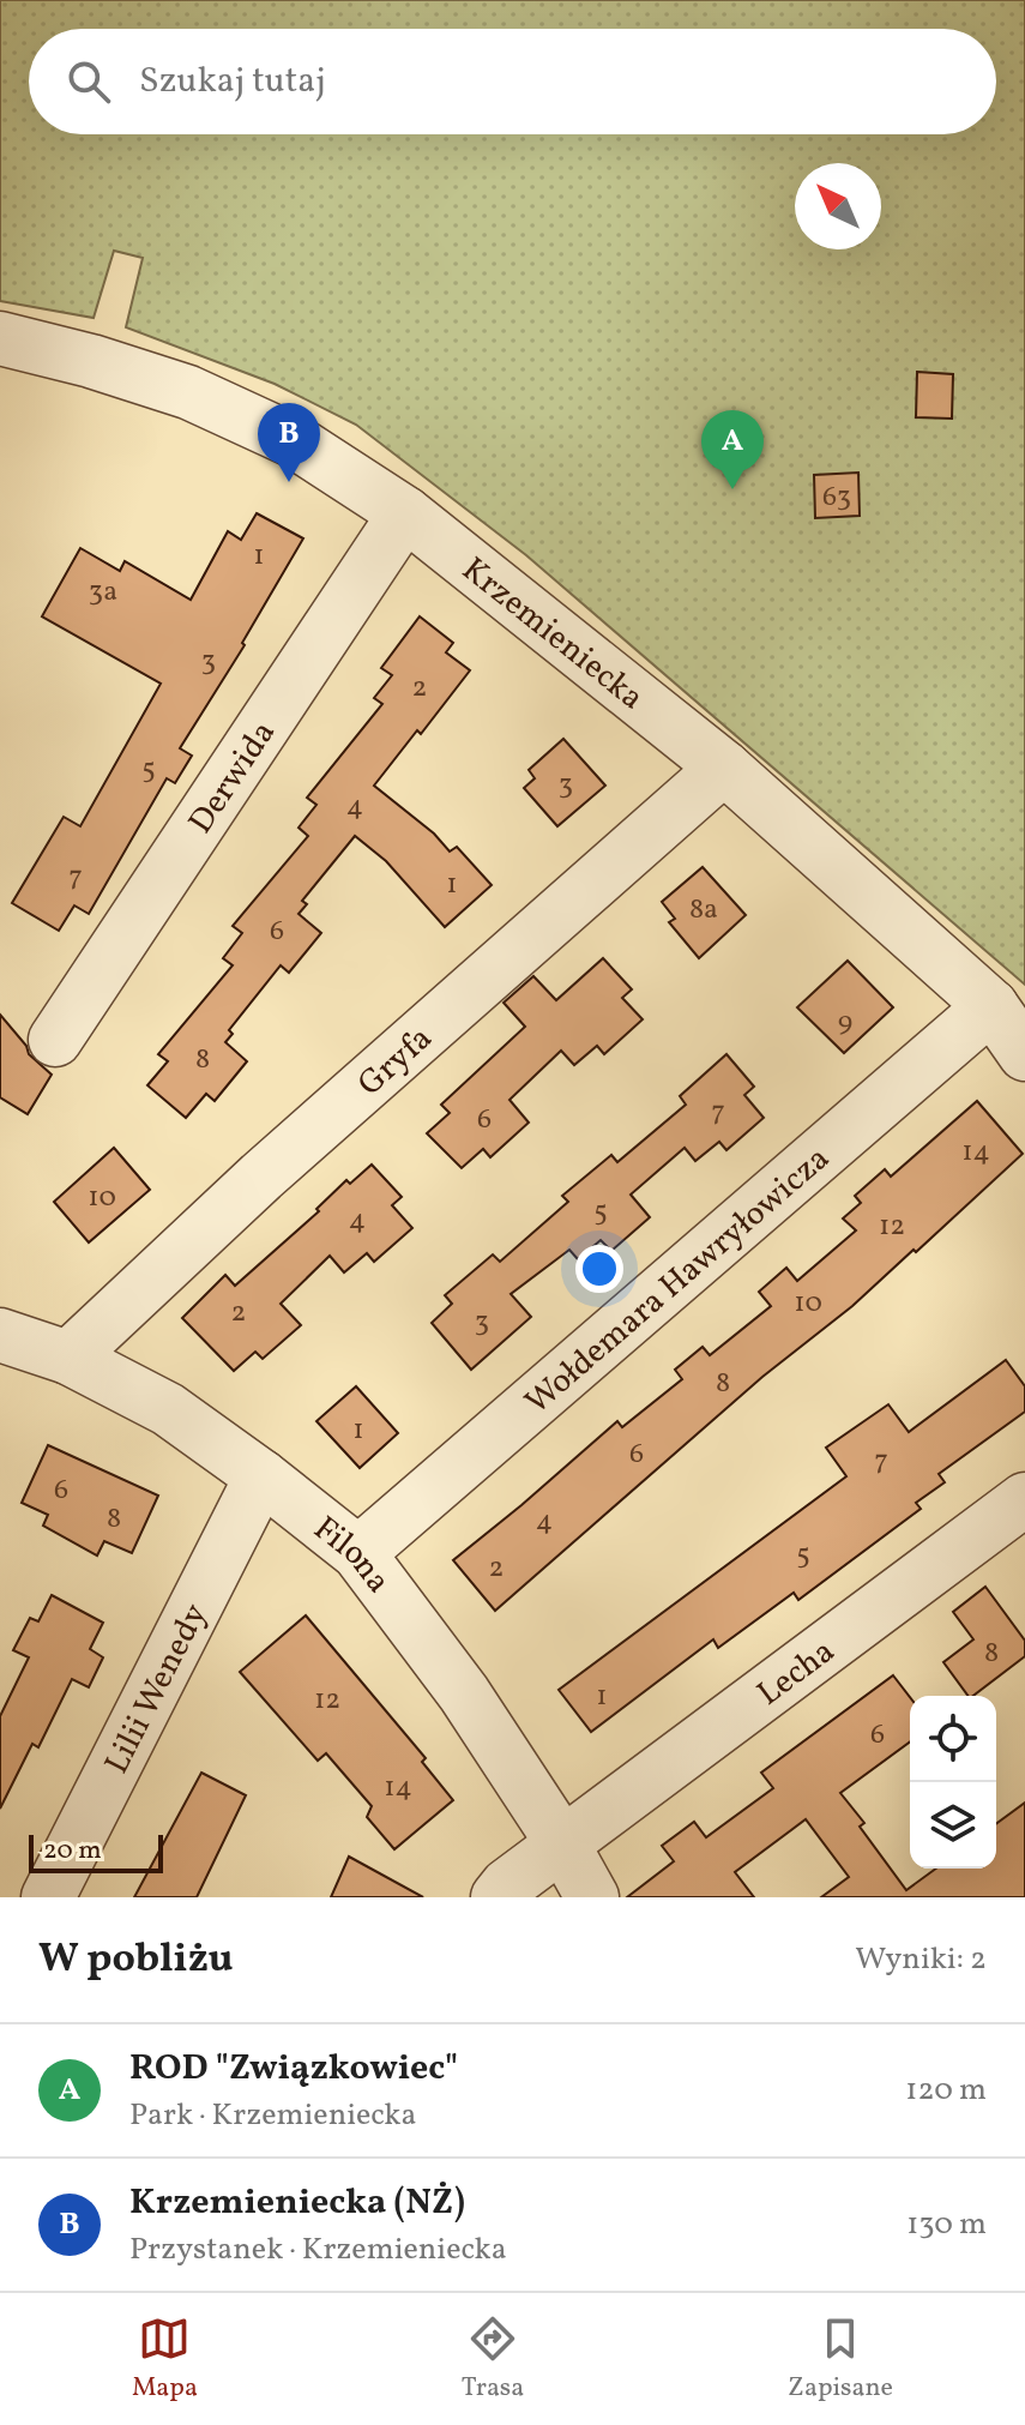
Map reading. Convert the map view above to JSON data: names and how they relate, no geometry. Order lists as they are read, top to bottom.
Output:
{
  "streets": {
    "street": [
      "Krzemieniecka",
      "Derwida",
      "Gryfa",
      "Wołdemara Hawryłowicza",
      "Filona",
      "Lecha",
      "Lilii Wenedy"
    ]
  },
  "crossings": [
    ["Krzemieniecka", "Derwida"],
    ["Krzemieniecka", "Gryfa"],
    ["Krzemieniecka", "Wołdemara Hawryłowicza"],
    ["Gryfa", "Filona"],
    ["Wołdemara Hawryłowicza", "Filona"],
    ["Filona", "Lecha"],
    ["Filona", "Lilii Wenedy"]
  ],
  "house_numbers": [
    "63",
    "1",
    "3a",
    "3",
    "2",
    "5",
    "3",
    "4",
    "7",
    "1",
    "8a",
    "6",
    "9",
    "8",
    "7",
    "6",
    "14",
    "10",
    "5",
    "4",
    "12",
    "10",
    "2",
    "3",
    "8",
    "1",
    "6",
    "7",
    "6",
    "8",
    "4",
    "5",
    "2",
    "8",
    "1",
    "12",
    "6",
    "14"
  ],
  "scale_bar": "20 m",
  "north": "top left",
  "page": {
    "search": "Szukaj tutaj",
    "pins": ["B", "A"],
    "scale": "20 m",
    "heading": ["W pobliżu", "Wyniki: 2"],
    "list": [
      {
        "mark": "A",
        "name": "ROD \"Związkowiec\"",
        "note": "Park · Krzemieniecka",
        "value": "120 m"
      },
      {
        "mark": "B",
        "name": "Krzemieniecka (NŻ)",
        "note": "Przystanek · Krzemieniecka",
        "value": "130 m"
      }
    ],
    "nav": ["Mapa", "Trasa", "Zapisane"]
  }
}
